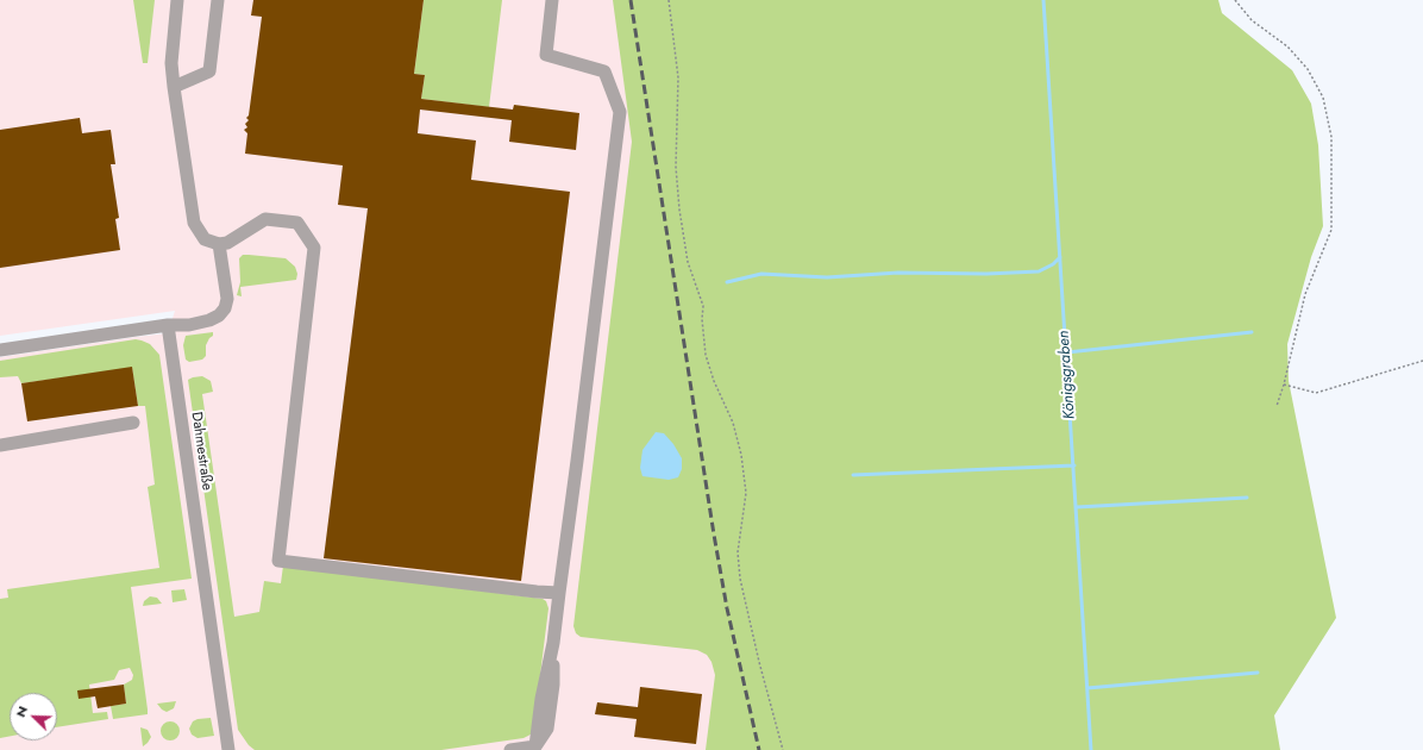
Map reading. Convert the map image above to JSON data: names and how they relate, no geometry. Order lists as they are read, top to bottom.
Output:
{
  "streets": {
    "street": ["Dahmestraße"]
  },
  "water": ["Königsgraben"],
  "north": "top left"
}
